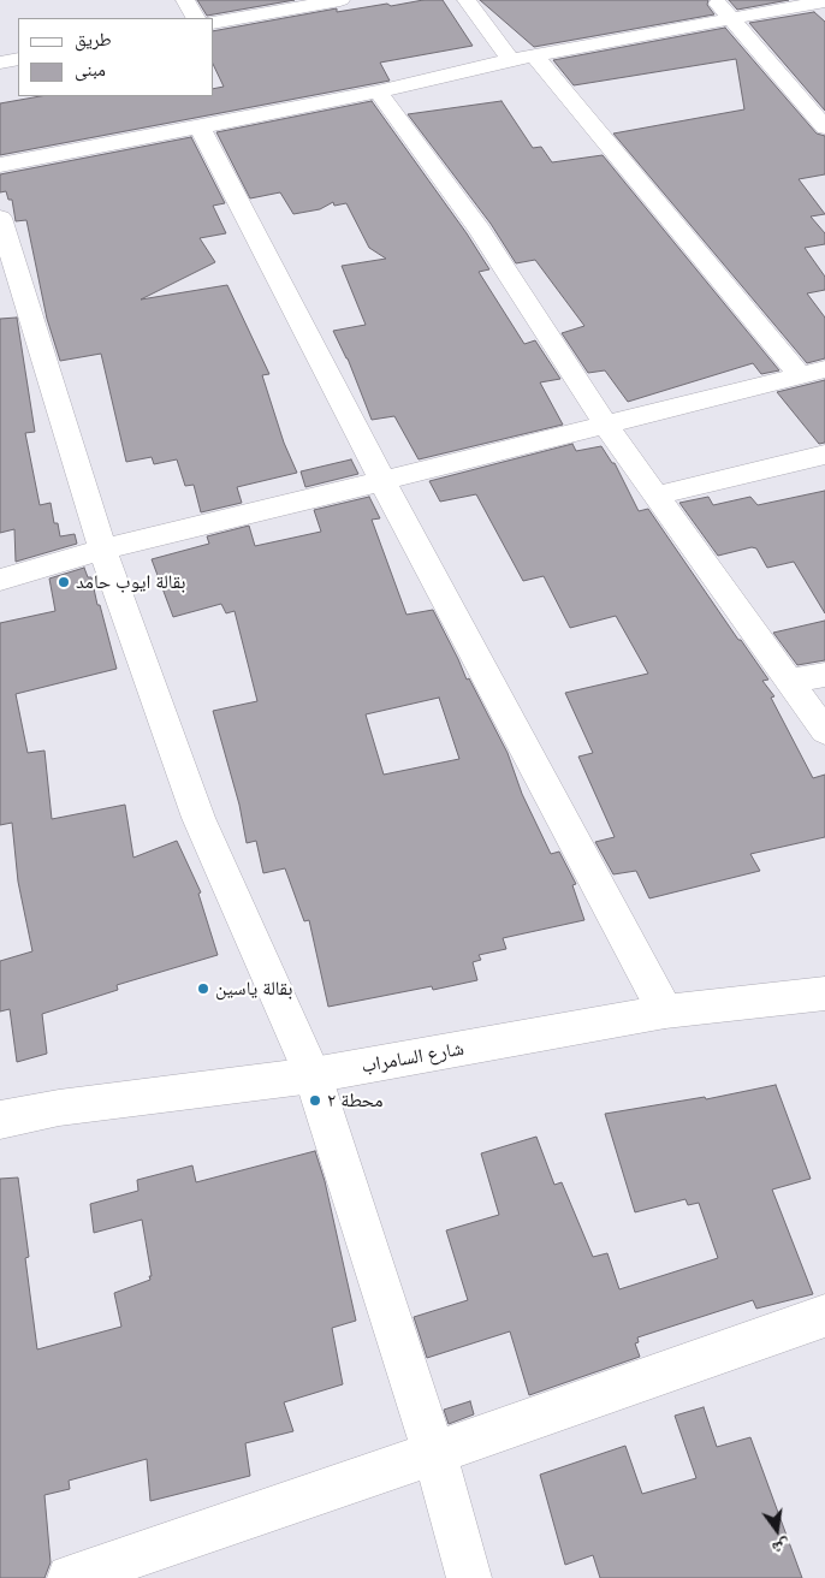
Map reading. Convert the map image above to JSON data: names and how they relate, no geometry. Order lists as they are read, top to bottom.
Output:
{
  "streets": {
    "street": ["شارع السامراب"]
  },
  "places": ["بقالة ايوب حامد", "بقالة ياسين", "محطة ٢"],
  "legend": ["طريق", "مبنى"],
  "north": "bottom"
}
